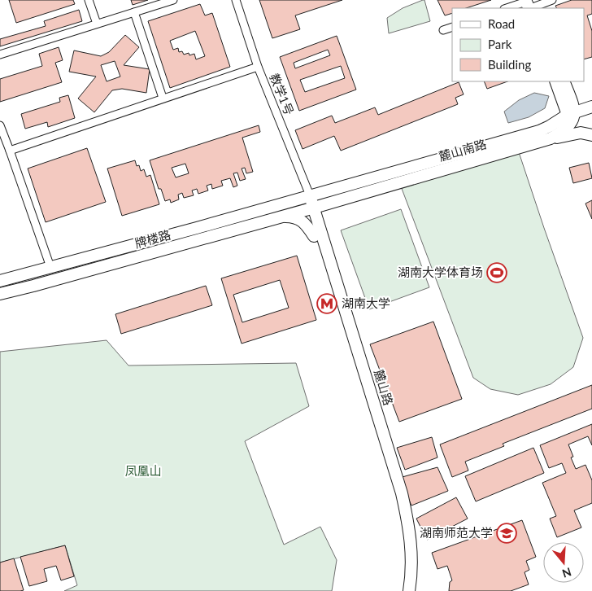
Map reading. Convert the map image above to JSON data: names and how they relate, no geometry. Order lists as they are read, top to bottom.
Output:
{
  "streets": {
    "main road": ["麓山南路", "牌楼路", "麓山路"],
    "street": ["教学1号"]
  },
  "crossings": [
    ["教学1号", "麓山南路"],
    ["教学1号", "牌楼路"],
    ["教学1号", "麓山路"],
    ["麓山南路", "牌楼路"],
    ["麓山南路", "麓山路"],
    ["牌楼路", "麓山路"]
  ],
  "parks": ["凤凰山"],
  "places": {
    "sports": ["湖南大学体育场"],
    "metro station": ["湖南大学"],
    "school or university": ["湖南师范大学"]
  },
  "legend": ["Road", "Park", "Building"],
  "north": "bottom"
}
